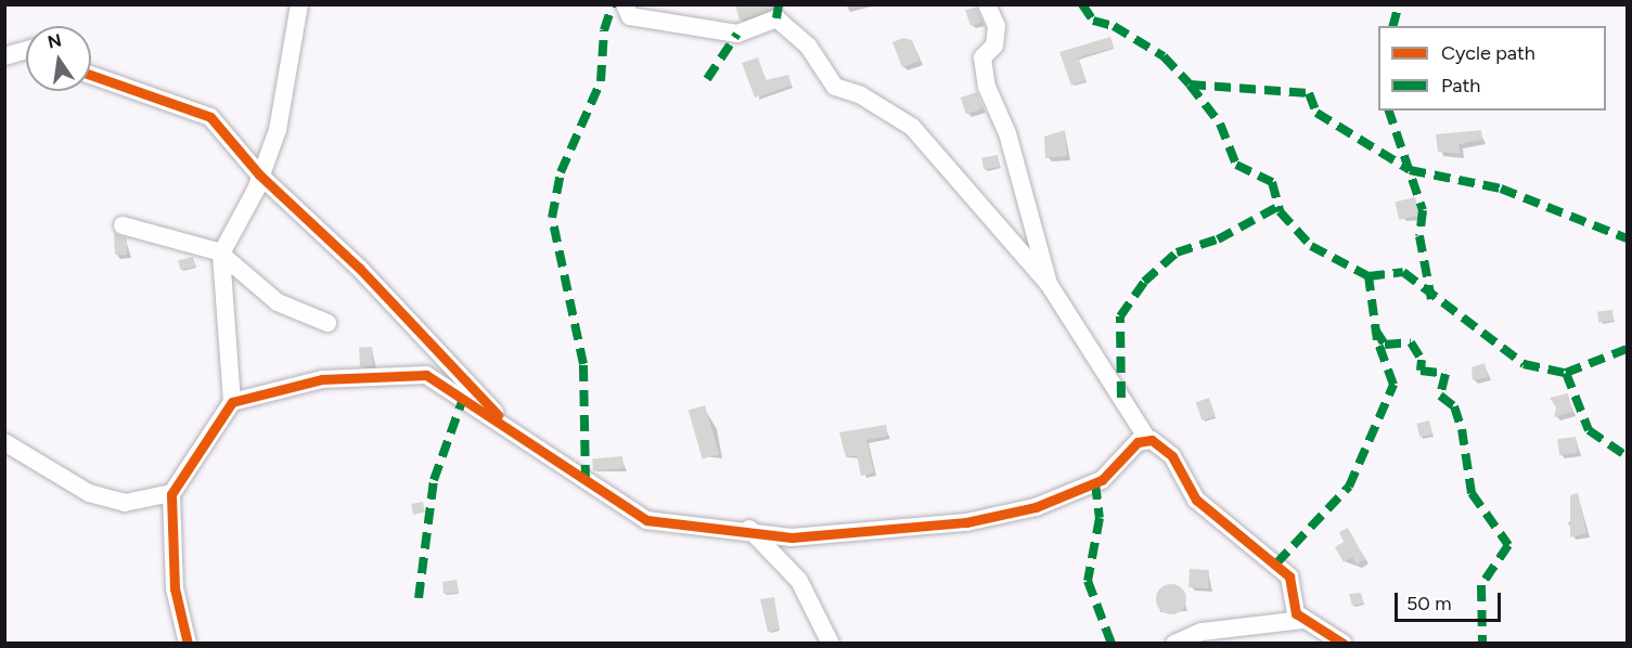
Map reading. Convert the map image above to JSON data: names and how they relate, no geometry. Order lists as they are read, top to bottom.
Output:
{
  "legend": ["Cycle path", "Path"],
  "scale_bar": "50 m",
  "north": "top"
}
